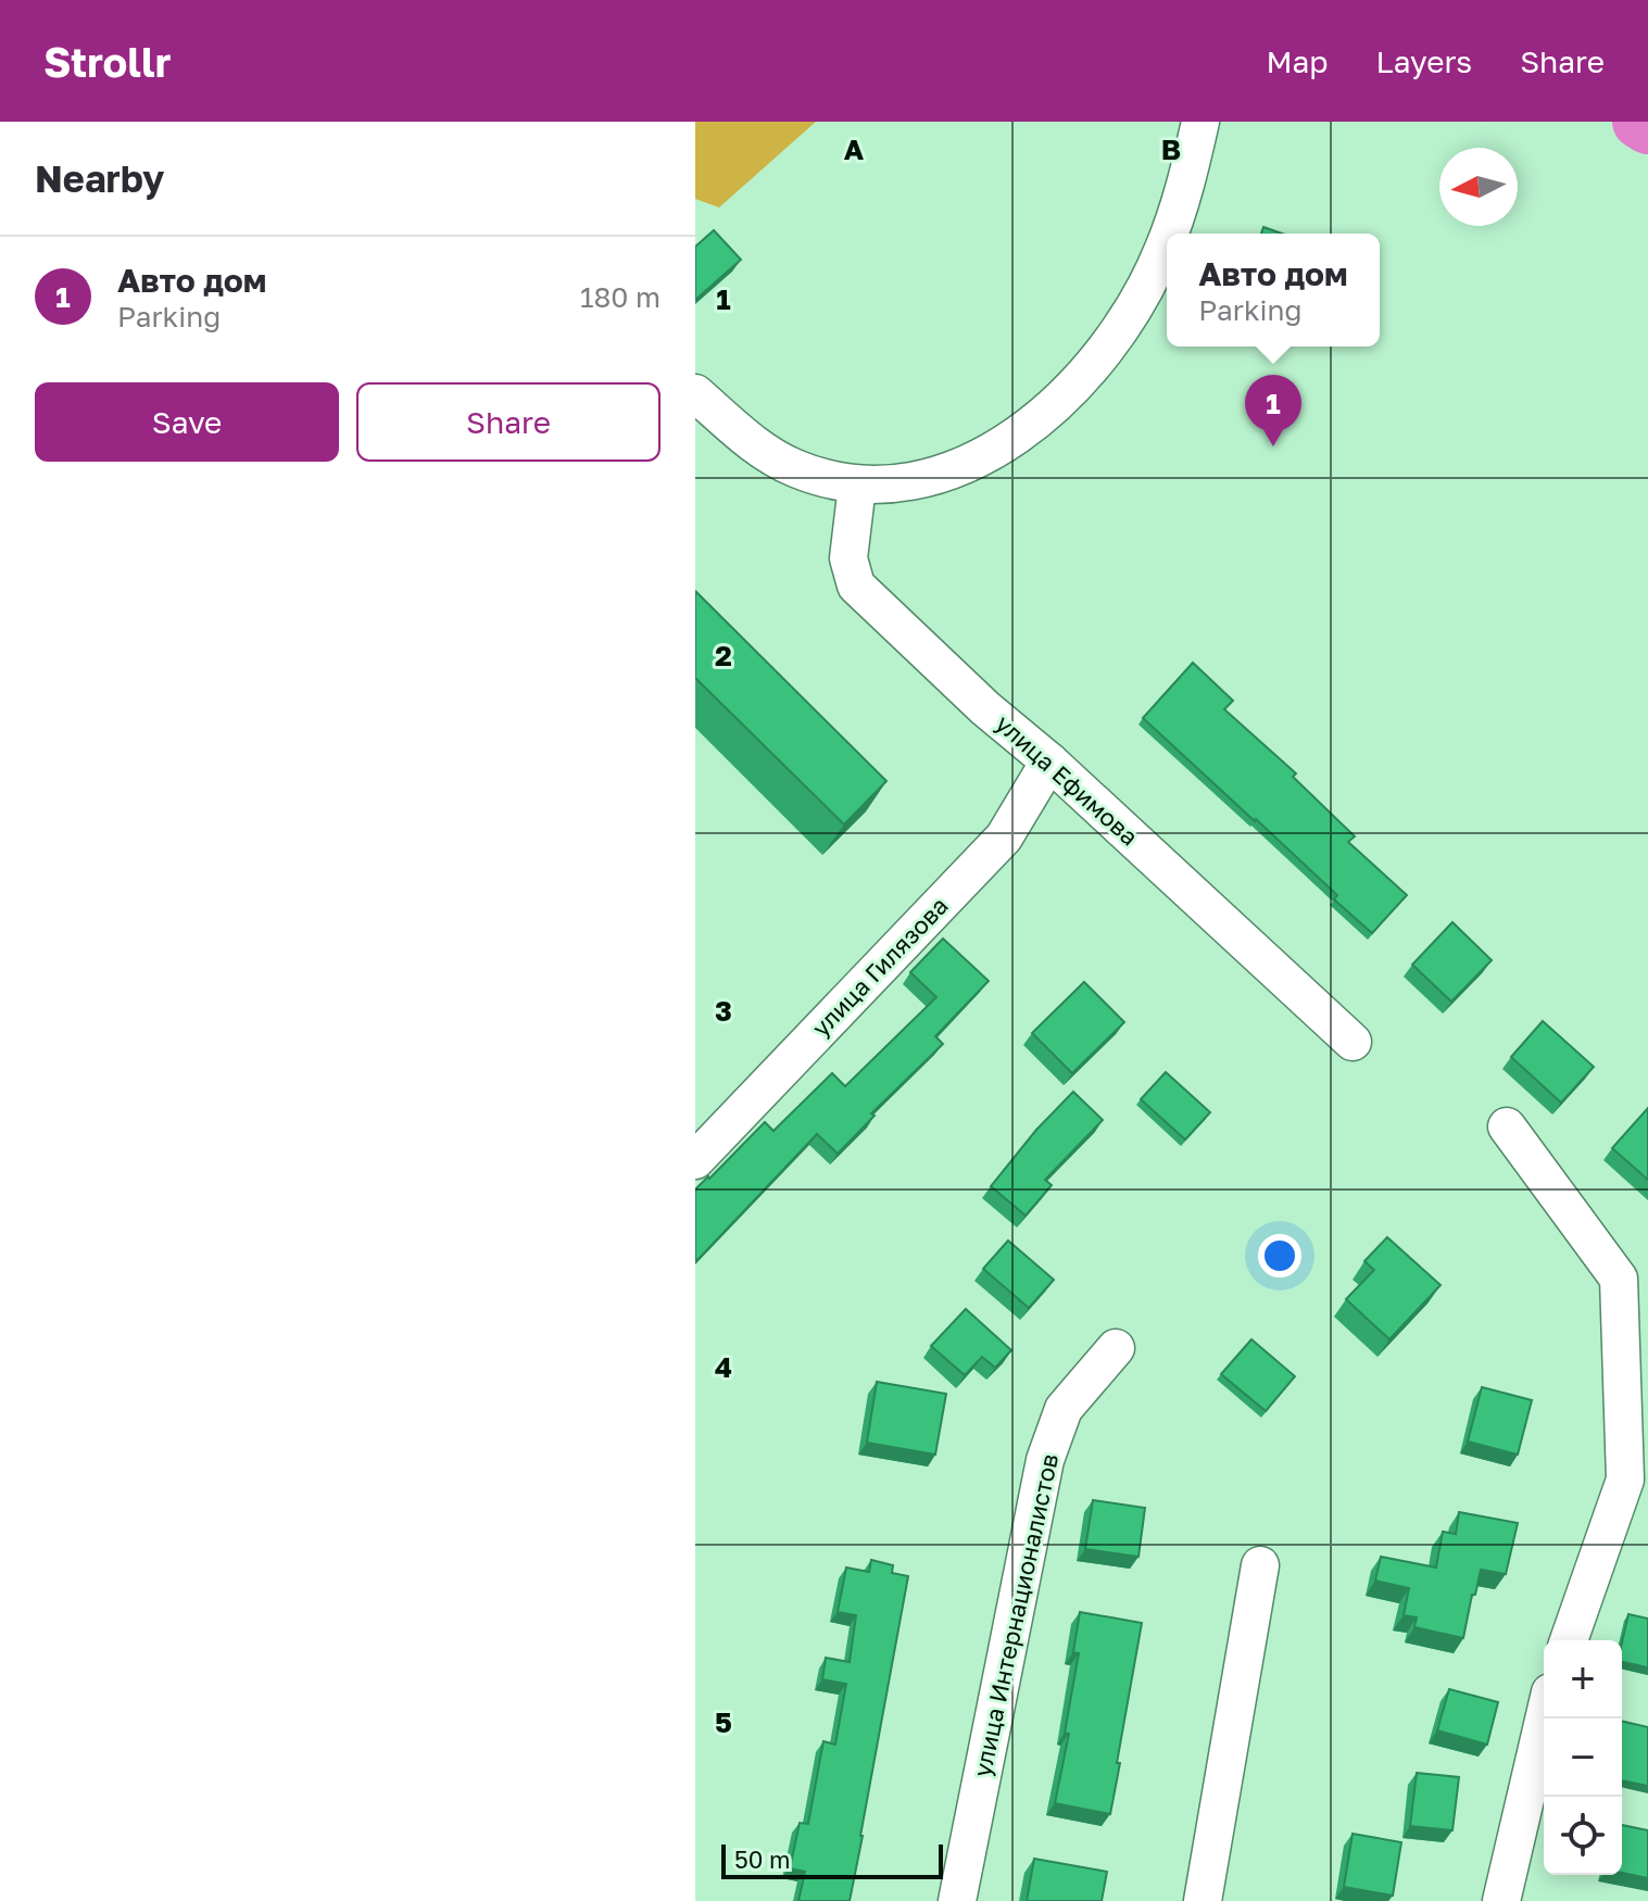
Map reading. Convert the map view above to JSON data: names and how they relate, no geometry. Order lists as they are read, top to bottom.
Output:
{
  "streets": {
    "street": ["улица Ефимова", "улица Гилязова", "улица Интернационалистов"]
  },
  "crossings": [
    ["улица Ефимова", "улица Гилязова"]
  ],
  "scale_bar": "50 m",
  "north": "left",
  "page": {
    "header": "Strollr",
    "nav": ["Map", "Layers", "Share"],
    "heading": "Nearby",
    "popup": ["Авто дом", "Parking"],
    "list": [
      {
        "mark": "1",
        "name": "Авто дом",
        "note": "Parking",
        "value": "180 m"
      }
    ],
    "buttons": ["Save", "Share"],
    "pins": "1",
    "map_buttons": ["+", "−"],
    "scale": "50 m"
  },
  "grid": {
    "columns": ["A", "B"],
    "rows": [
      "1",
      "2",
      "3",
      "4",
      "5"
    ]
  }
}
